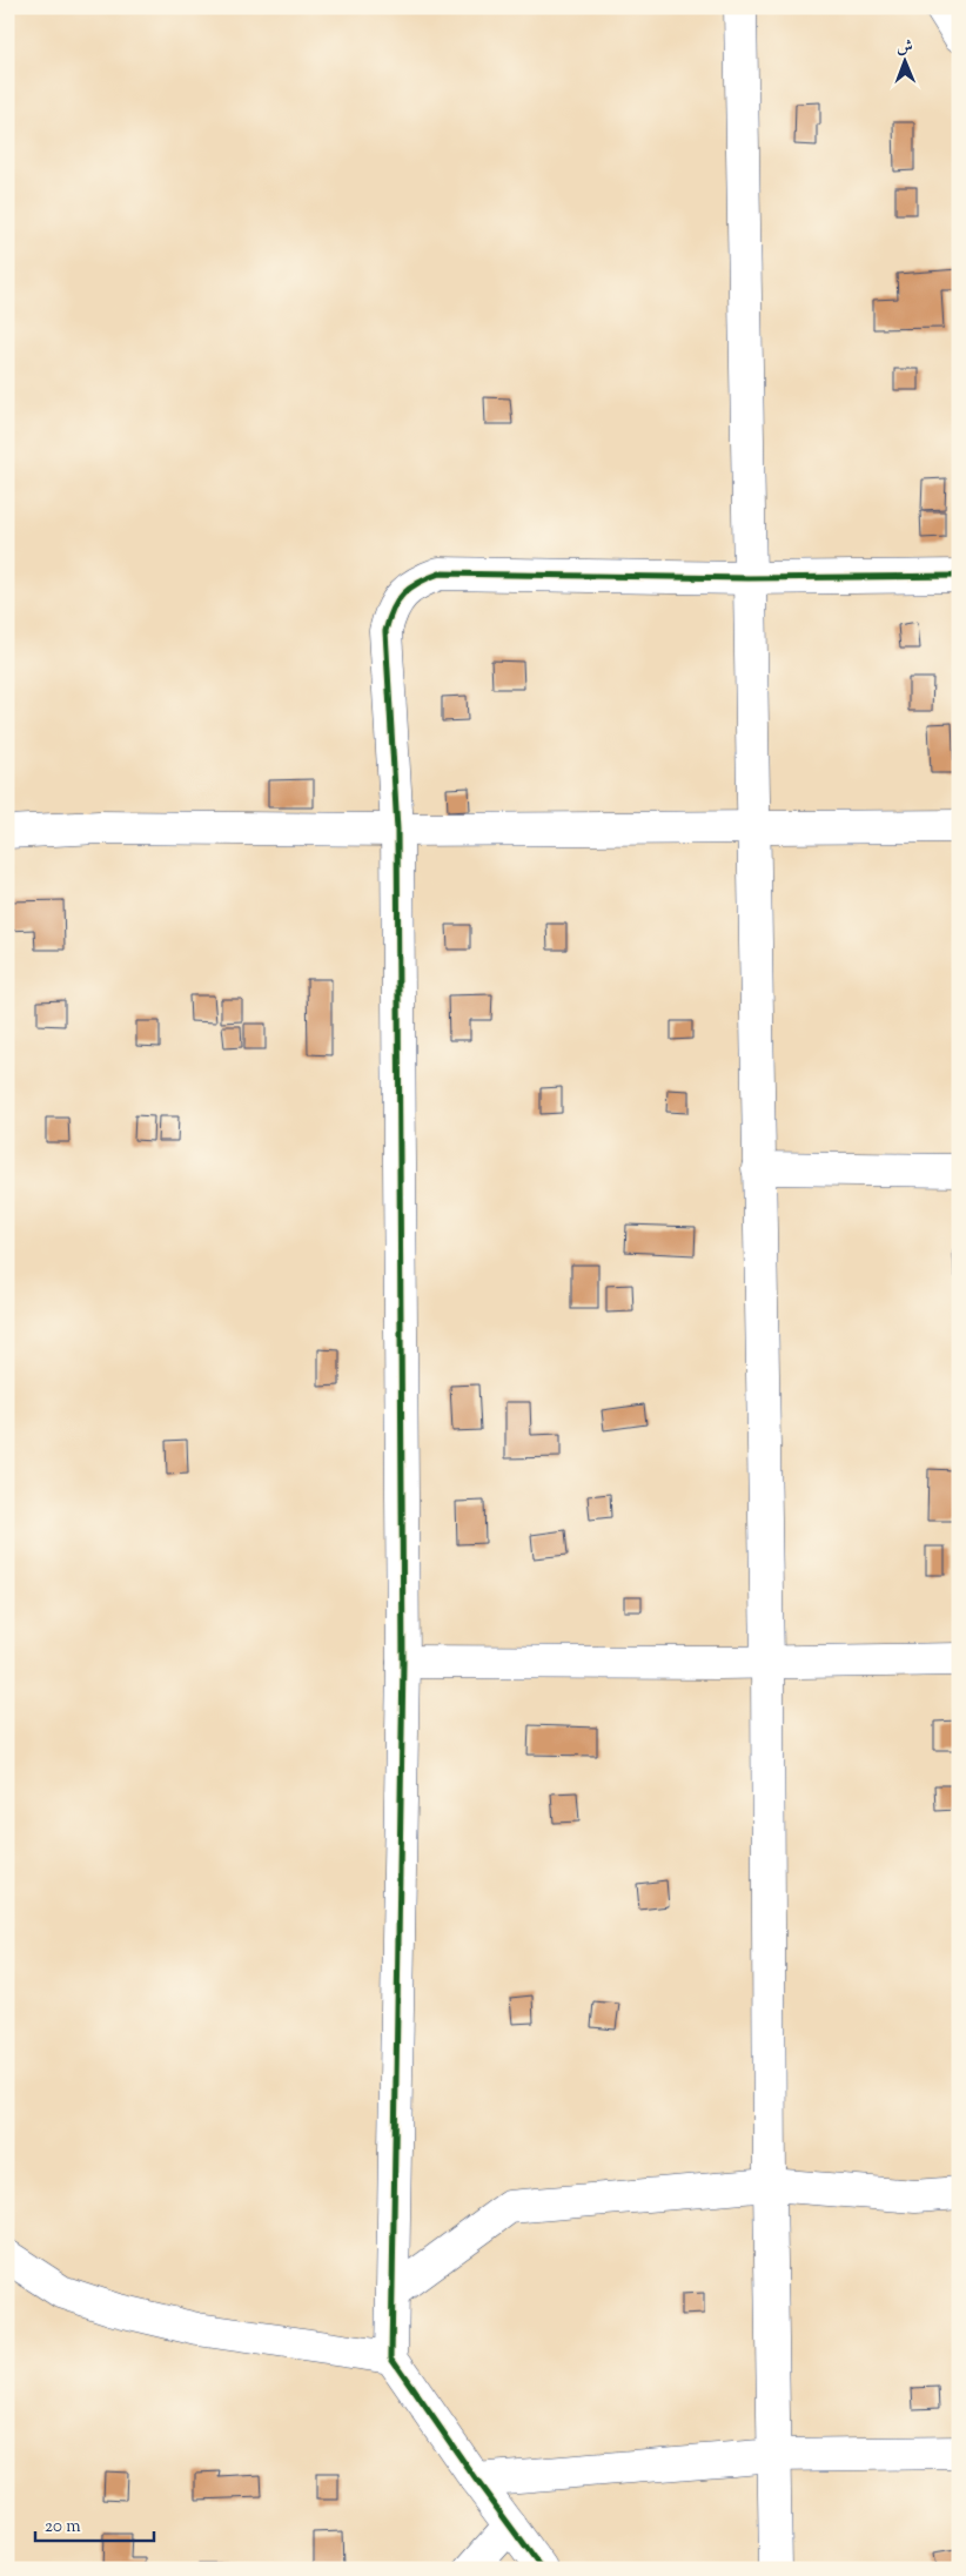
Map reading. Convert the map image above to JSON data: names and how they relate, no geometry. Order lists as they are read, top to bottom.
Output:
{
  "scale_bar": "20 m",
  "north": "top"
}
